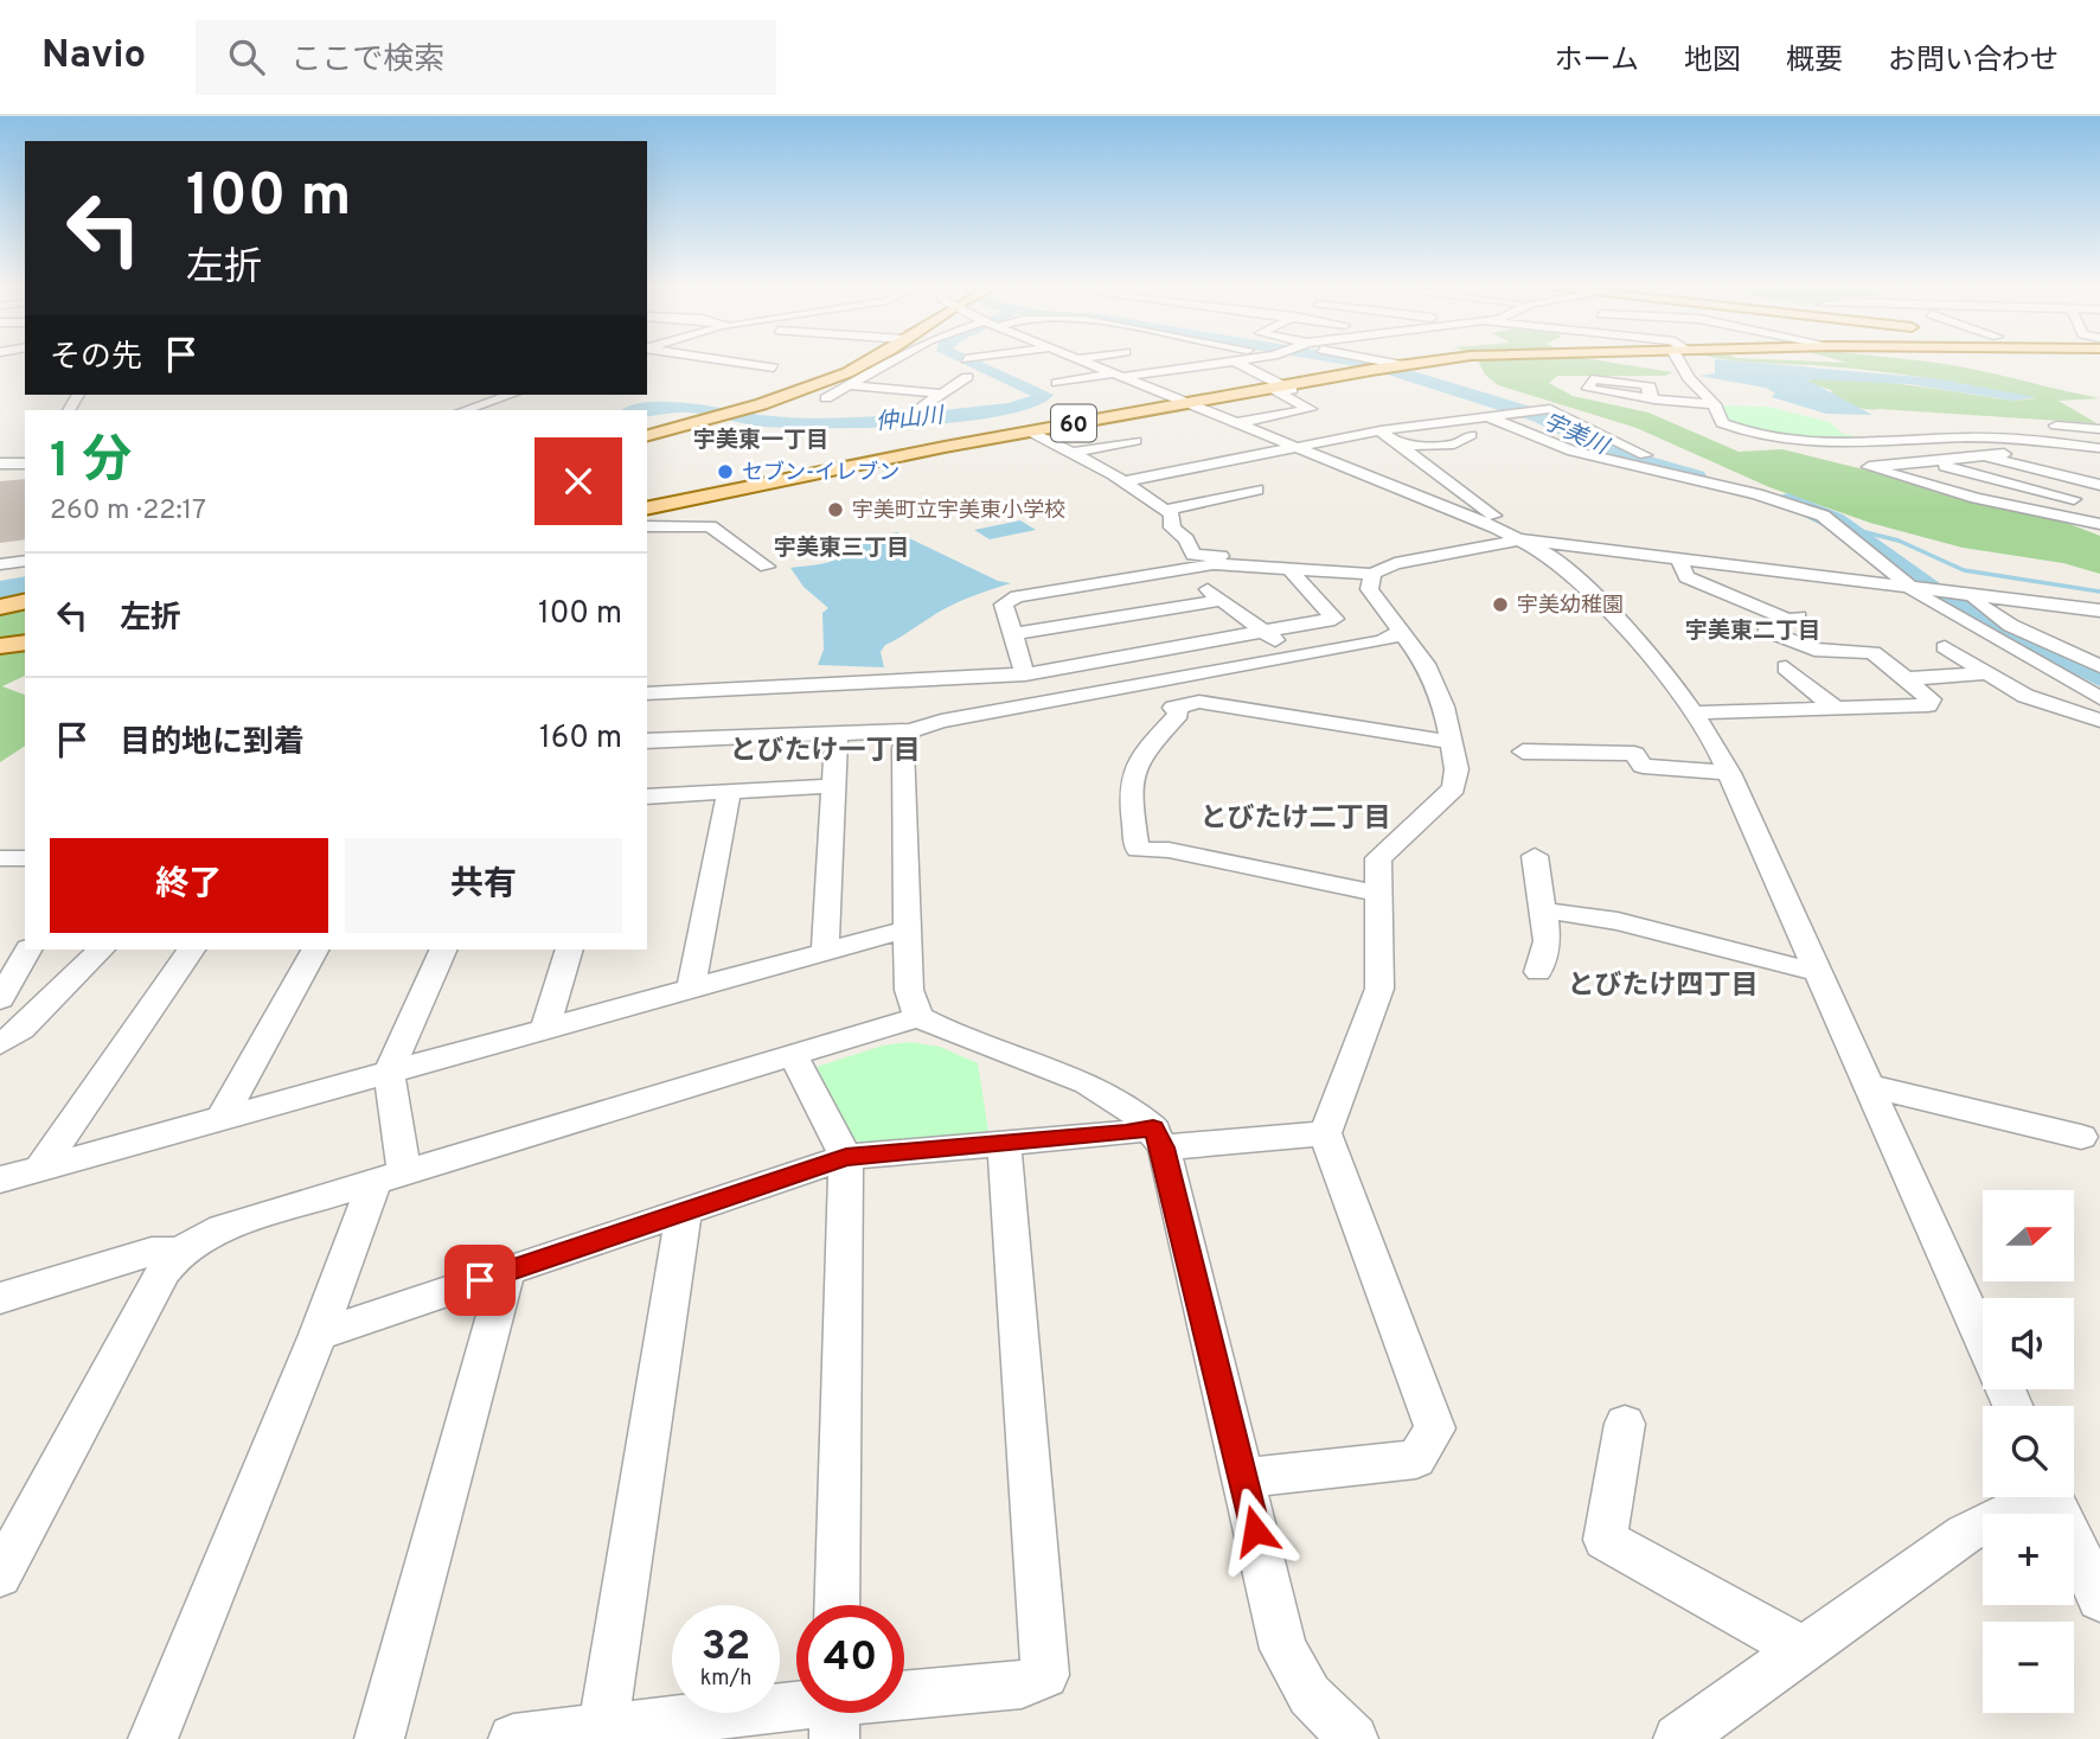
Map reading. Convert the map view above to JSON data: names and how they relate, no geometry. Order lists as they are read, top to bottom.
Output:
{
  "streets": {
    "main road": ["60"]
  },
  "districts": [
    "宇美東一丁目",
    "宇美東三丁目",
    "宇美東二丁目",
    "とびたけ一丁目",
    "とびたけ二丁目",
    "とびたけ四丁目"
  ],
  "water": ["仲山川", "宇美川"],
  "places": ["セブン-イレブン", "宇美町立宇美東小学校", "宇美幼稚園"],
  "north": "right",
  "page": {
    "header": "Navio",
    "search": "ここで検索",
    "nav": [
      "ホーム",
      "地図",
      "概要",
      "お問い合わせ"
    ],
    "turn": ["100 m", "左折"],
    "then": "その先",
    "heading": ["1 分", "260 m · 22:17"],
    "list": [
      {
        "name": "左折",
        "value": "100 m"
      },
      {
        "name": "目的地に到着",
        "value": "160 m"
      }
    ],
    "buttons": ["終了", "共有"],
    "map_buttons": ["+", "−"],
    "speed": "32 km/h",
    "limit": "40"
  }
}
